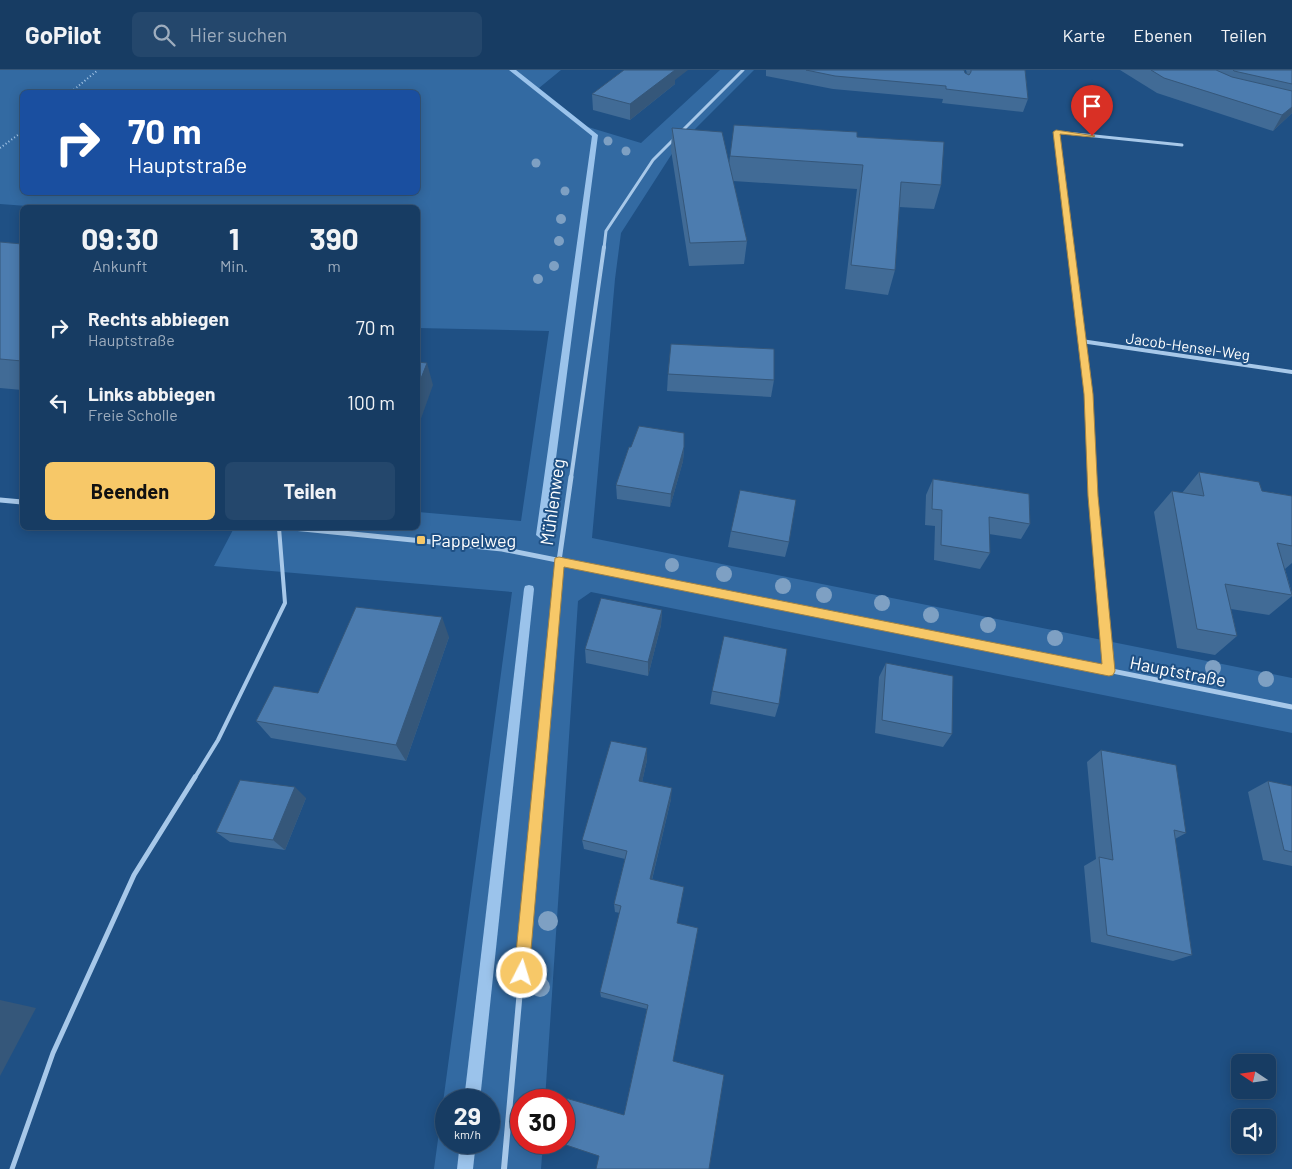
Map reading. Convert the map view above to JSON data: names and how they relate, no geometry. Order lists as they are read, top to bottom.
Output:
{
  "streets": {
    "street": ["Jacob-Hensel-Weg", "Mühlenweg", "Hauptstraße"]
  },
  "crossings": [
    ["Mühlenweg", "Hauptstraße"]
  ],
  "places": {
    "transit": ["Pappelweg"]
  },
  "north": "left",
  "page": {
    "header": "GoPilot",
    "search": "Hier suchen",
    "nav": ["Karte", "Ebenen", "Teilen"],
    "turn": ["70 m", "Hauptstraße"],
    "eta": [
      "09:30",
      "Ankunft",
      "1",
      "Min.",
      "390",
      "m"
    ],
    "list": [
      {
        "name": "Rechts abbiegen",
        "note": "Hauptstraße",
        "value": "70 m"
      },
      {
        "name": "Links abbiegen",
        "note": "Freie Scholle",
        "value": "100 m"
      }
    ],
    "buttons": ["Beenden", "Teilen"],
    "speed": "29 km/h",
    "limit": "30"
  }
}
